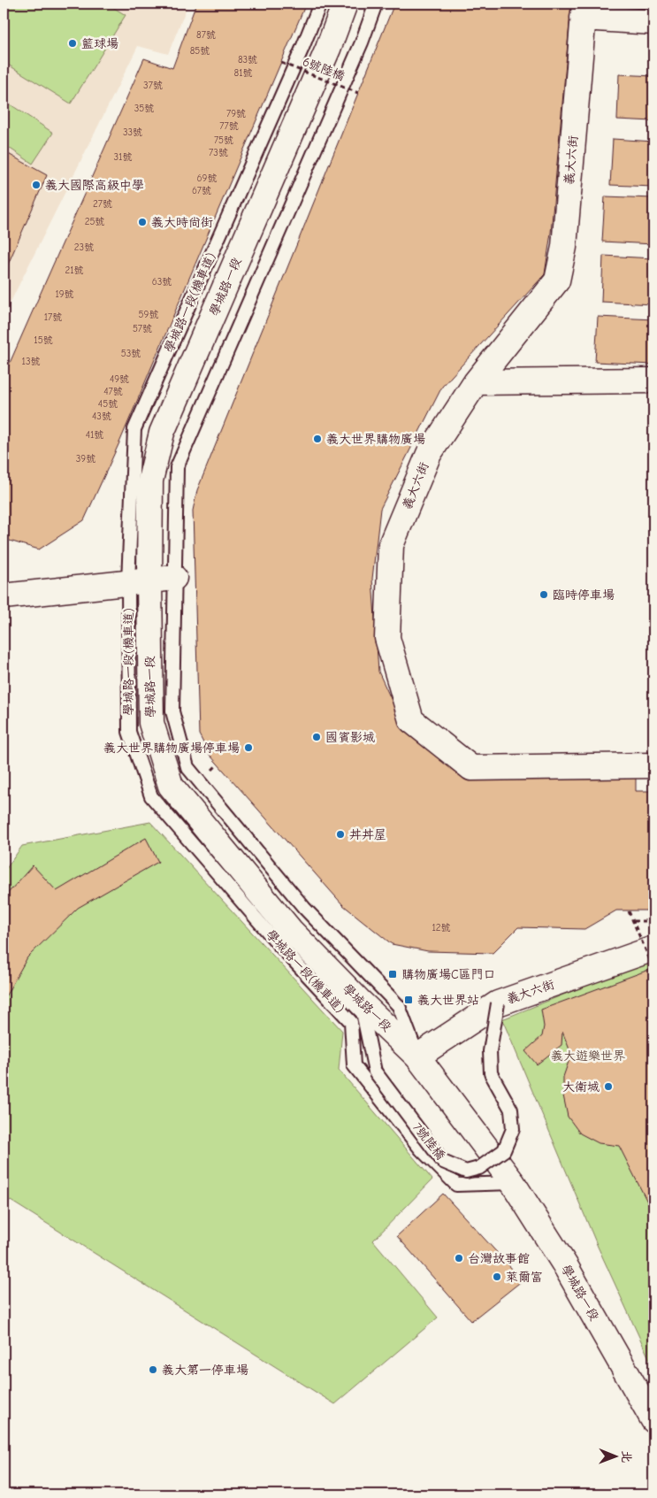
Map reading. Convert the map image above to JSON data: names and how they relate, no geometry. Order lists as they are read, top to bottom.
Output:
{
  "streets": {
    "street": ["義大六街", "學城路一段"],
    "lane": ["學城路一段(機車道)", "7號陸橋"],
    "path": ["6號陸橋"]
  },
  "crossings": [
    ["義大六街", "學城路一段"],
    ["義大六街", "7號陸橋"],
    ["學城路一段", "學城路一段(機車道)"],
    ["學城路一段", "7號陸橋"]
  ],
  "parks": ["義大遊樂世界"],
  "places": {
    "other": [
      "籃球場",
      "義大國際高級中學",
      "義大時尚街",
      "義大世界購物廣場",
      "臨時停車場",
      "國賓影城",
      "義大世界購物廣場停車場",
      "丼丼屋",
      "大衛城",
      "台灣故事館",
      "萊爾富",
      "義大第一停車場"
    ],
    "transit": ["購物廣場C區門口", "義大世界站"]
  },
  "house_numbers": [
    "87號",
    "85號",
    "83號",
    "81號",
    "37號",
    "35號",
    "79號",
    "77號",
    "33號",
    "75號",
    "73號",
    "31號",
    "69號",
    "67號",
    "27號",
    "25號",
    "23號",
    "21號",
    "63號",
    "19號",
    "59號",
    "17號",
    "57號",
    "15號",
    "53號",
    "13號",
    "49號",
    "47號",
    "45號",
    "43號",
    "41號",
    "39號",
    "12號"
  ],
  "north": "right"
}
